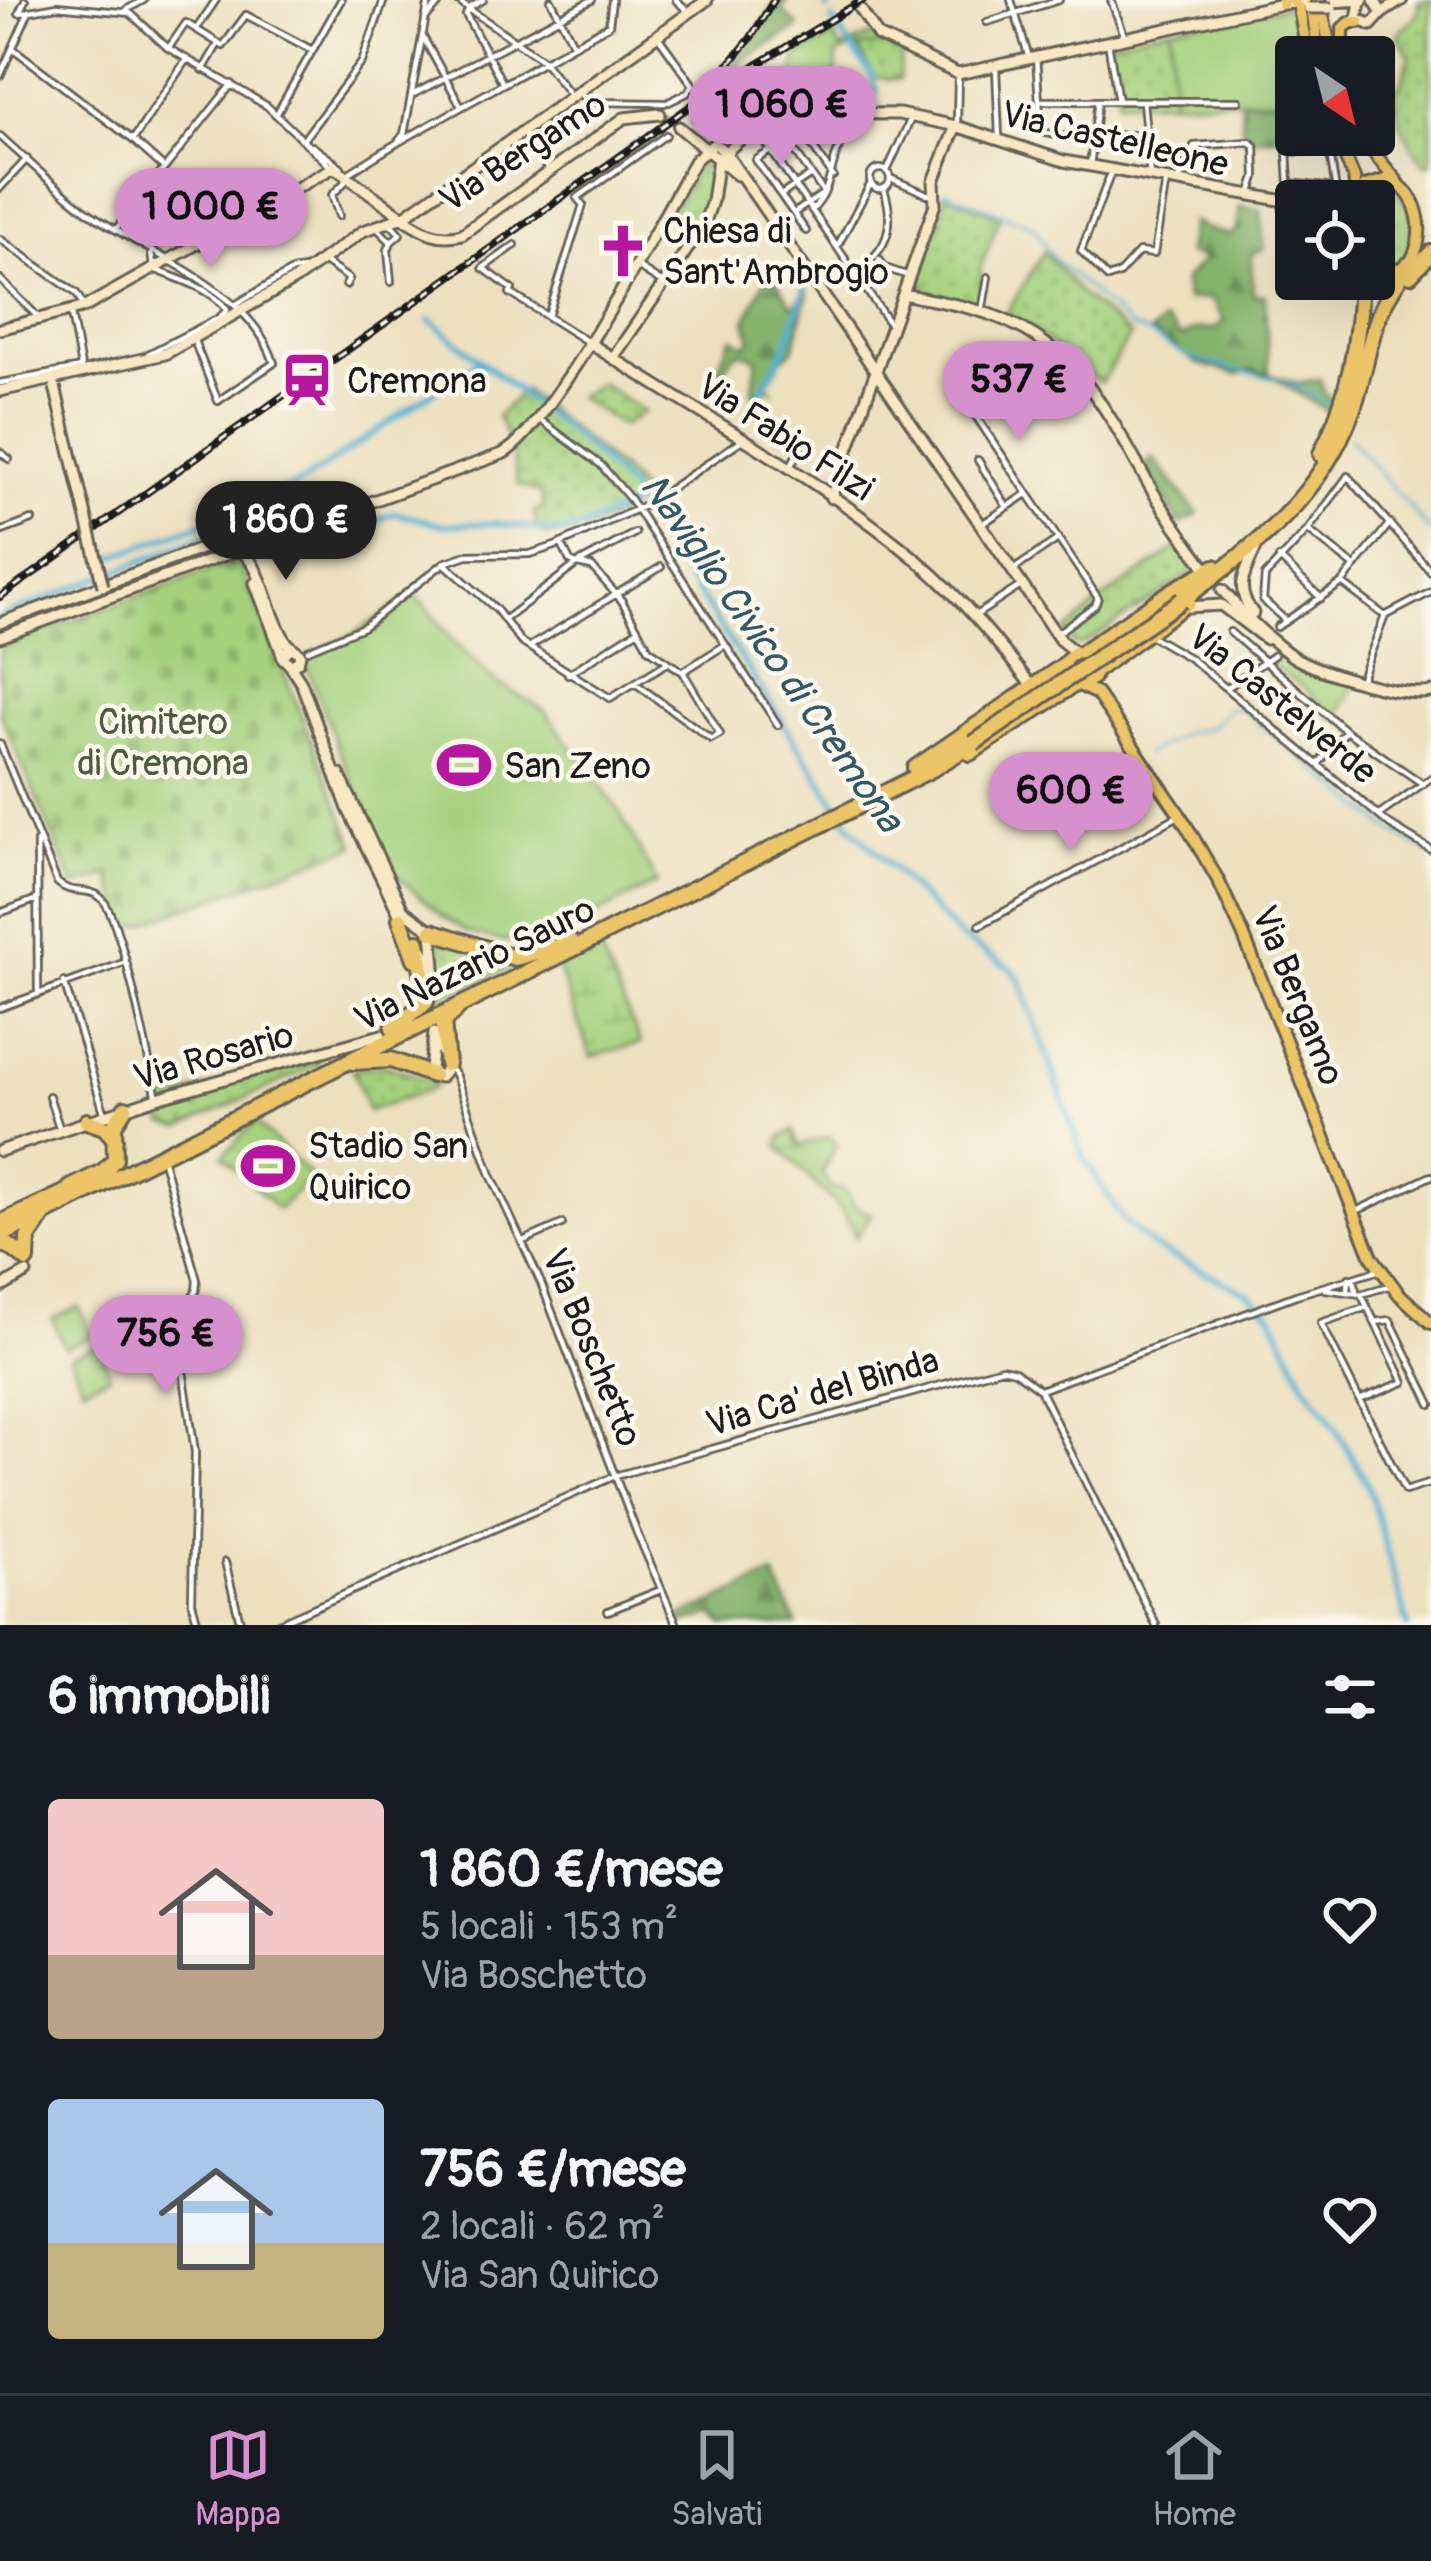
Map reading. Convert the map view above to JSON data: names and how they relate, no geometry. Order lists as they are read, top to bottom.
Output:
{
  "streets": {
    "highway": ["Via Nazario Sauro"],
    "main road": ["Via Bergamo"],
    "street": [
      "Via Castelleone",
      "Via Fabio Filzi",
      "Via Castelverde",
      "Via Rosario",
      "Via Boschetto",
      "Via Ca' del Binda"
    ]
  },
  "crossings": [
    ["Via Castelleone", "Via Bergamo"],
    ["Via Castelleone", "Via Fabio Filzi"],
    ["Via Nazario Sauro", "Via Rosario"],
    ["Via Boschetto", "Via Ca' del Binda"]
  ],
  "water": ["Naviglio Civico di Cremona"],
  "parks": ["Cimitero di Cremona"],
  "places": {
    "church": ["Chiesa di Sant'Ambrogio"],
    "station": ["Cremona"],
    "sports": ["San Zeno", "Stadio San Quirico"]
  },
  "north": "bottom right",
  "page": {
    "price": [
      "1 060 €",
      "1 000 €",
      "537 €",
      "1 860 €",
      "600 €",
      "756 €"
    ],
    "heading": "6 immobili",
    "list": [
      {
        "name": "1 860 €/mese",
        "note": "5 locali · 153 m² · Via Boschetto"
      },
      {
        "name": "756 €/mese",
        "note": "2 locali · 62 m² · Via San Quirico"
      }
    ],
    "tabs": ["Mappa", "Salvati", "Home"]
  }
}
